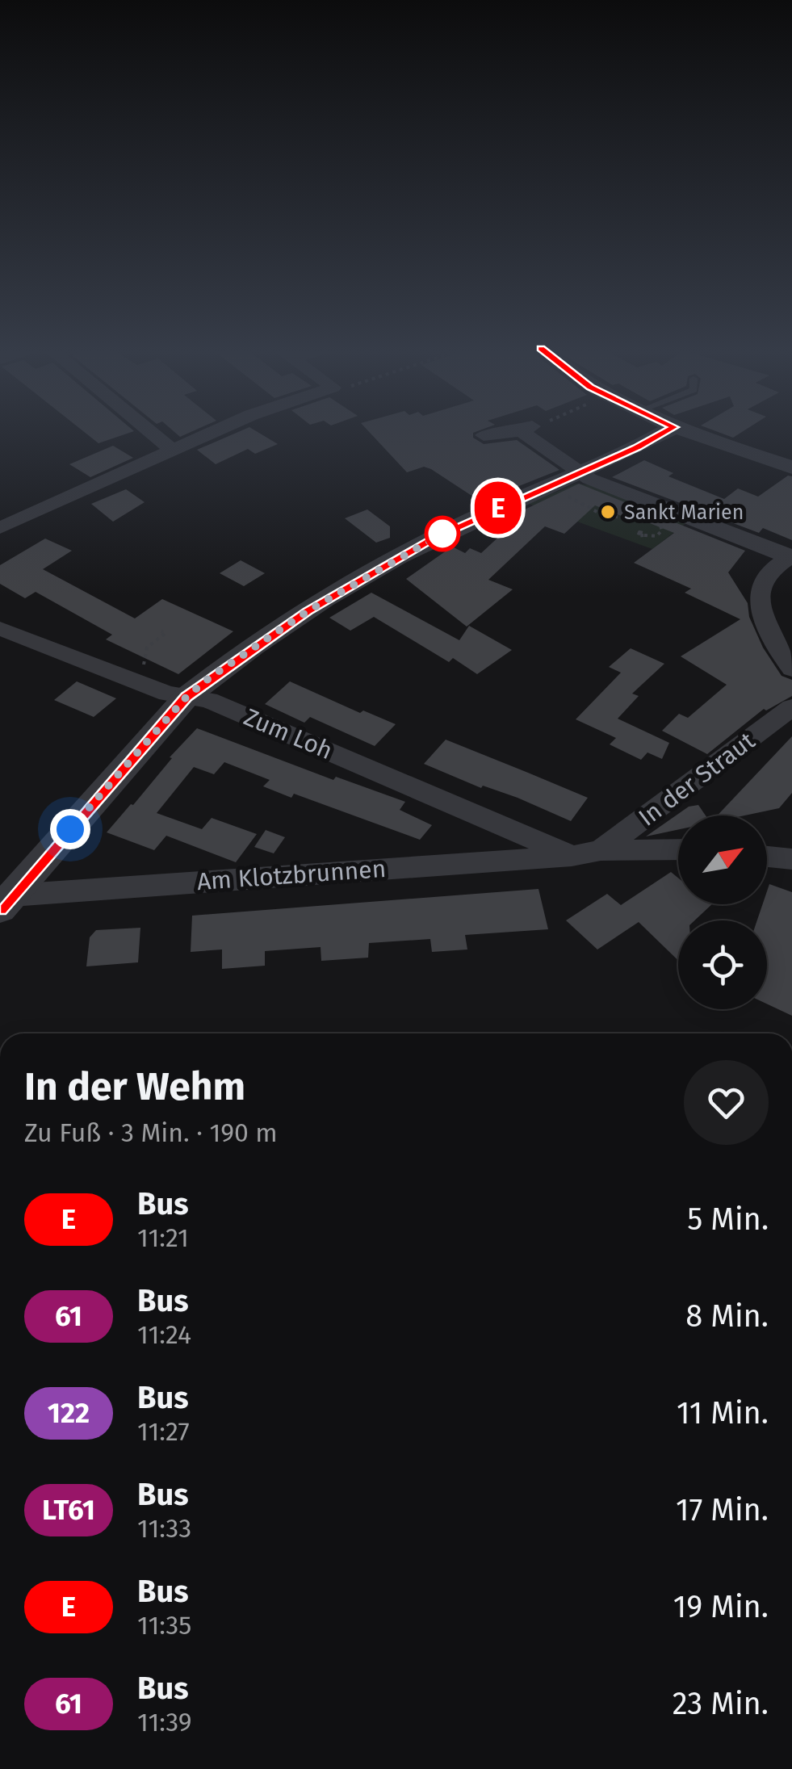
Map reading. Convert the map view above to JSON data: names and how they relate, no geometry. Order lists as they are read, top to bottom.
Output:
{
  "streets": {
    "street": ["Zum Loh", "In der Straut", "Am Klotzbrunnen"]
  },
  "crossings": [
    ["Zum Loh", "Am Klotzbrunnen"],
    ["In der Straut", "Am Klotzbrunnen"]
  ],
  "places": ["Sankt Marien"],
  "lines": ["bus line E"],
  "north": "top right",
  "page": {
    "on_map": "E",
    "heading": ["In der Wehm", "Zu Fuß · 3 Min. · 190 m"],
    "list": [
      {
        "mark": "E",
        "name": "Bus",
        "note": "11:21",
        "value": "5 Min."
      },
      {
        "mark": "61",
        "name": "Bus",
        "note": "11:24",
        "value": "8 Min."
      },
      {
        "mark": "122",
        "name": "Bus",
        "note": "11:27",
        "value": "11 Min."
      },
      {
        "mark": "LT61",
        "name": "Bus",
        "note": "11:33",
        "value": "17 Min."
      },
      {
        "mark": "E",
        "name": "Bus",
        "note": "11:35",
        "value": "19 Min."
      },
      {
        "mark": "61",
        "name": "Bus",
        "note": "11:39",
        "value": "23 Min."
      }
    ]
  }
}
